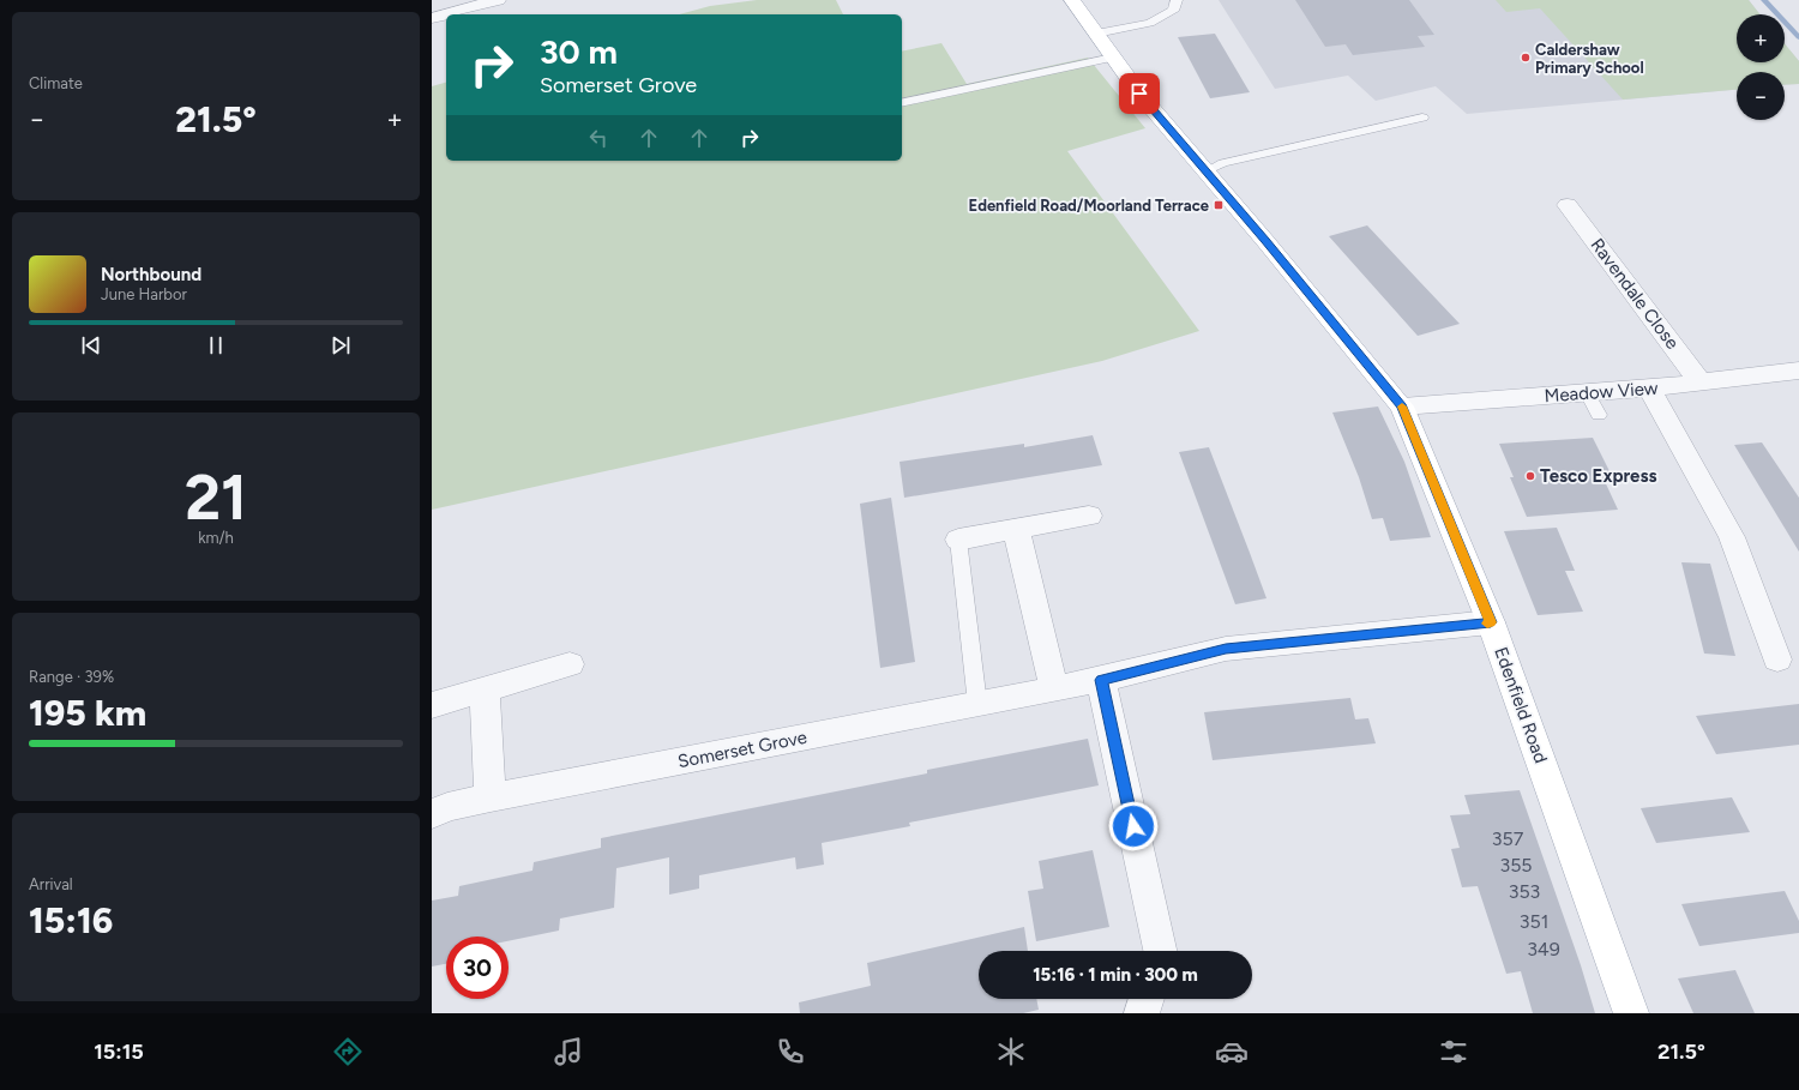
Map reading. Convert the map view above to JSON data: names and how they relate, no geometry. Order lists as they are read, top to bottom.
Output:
{
  "streets": {
    "main road": ["Edenfield Road"],
    "street": ["Ravendale Close", "Meadow View", "Somerset Grove"]
  },
  "crossings": [
    ["Ravendale Close", "Meadow View"],
    ["Meadow View", "Edenfield Road"],
    ["Edenfield Road", "Somerset Grove"]
  ],
  "places": {
    "other": ["Caldershaw Primary School", "Tesco Express"],
    "transit": ["Edenfield Road/Moorland Terrace"]
  },
  "house_numbers": [
    "357",
    "355",
    "353",
    "351",
    "349"
  ],
  "page": {
    "tile": [
      "Climate",
      ["21", "km/h"],
      ["Range · 39%", "195 km"],
      ["Arrival", "15:16"]
    ],
    "map_buttons": ["+", "−"],
    "turn": ["30 m", "Somerset Grove"],
    "heat": ["−", "21.5°", "+"],
    "song": ["Northbound", "June Harbor"],
    "limit": "30",
    "trip": "15:16 · 1 min · 300 m",
    "tabs": ["15:15", "21.5°"]
  }
}
